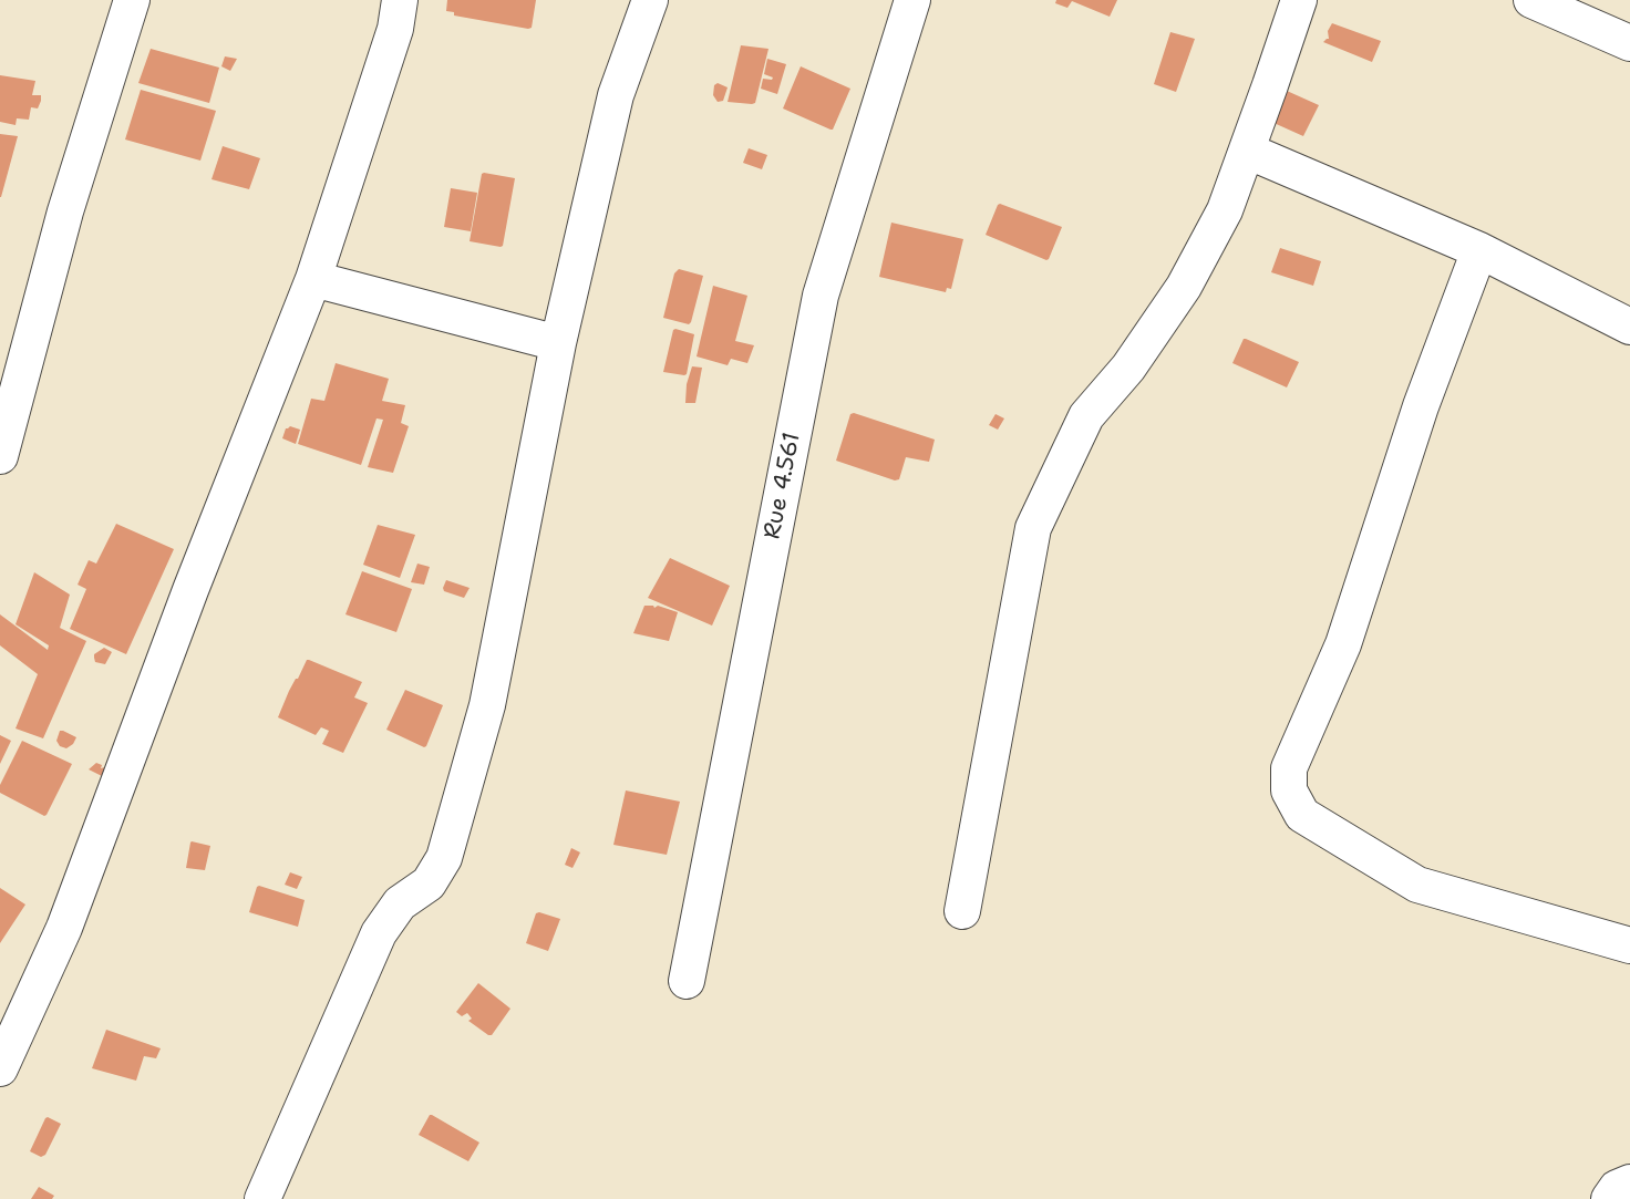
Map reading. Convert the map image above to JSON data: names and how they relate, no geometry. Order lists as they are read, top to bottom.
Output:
{
  "streets": {
    "street": ["Rue 4.561"]
  }
}
